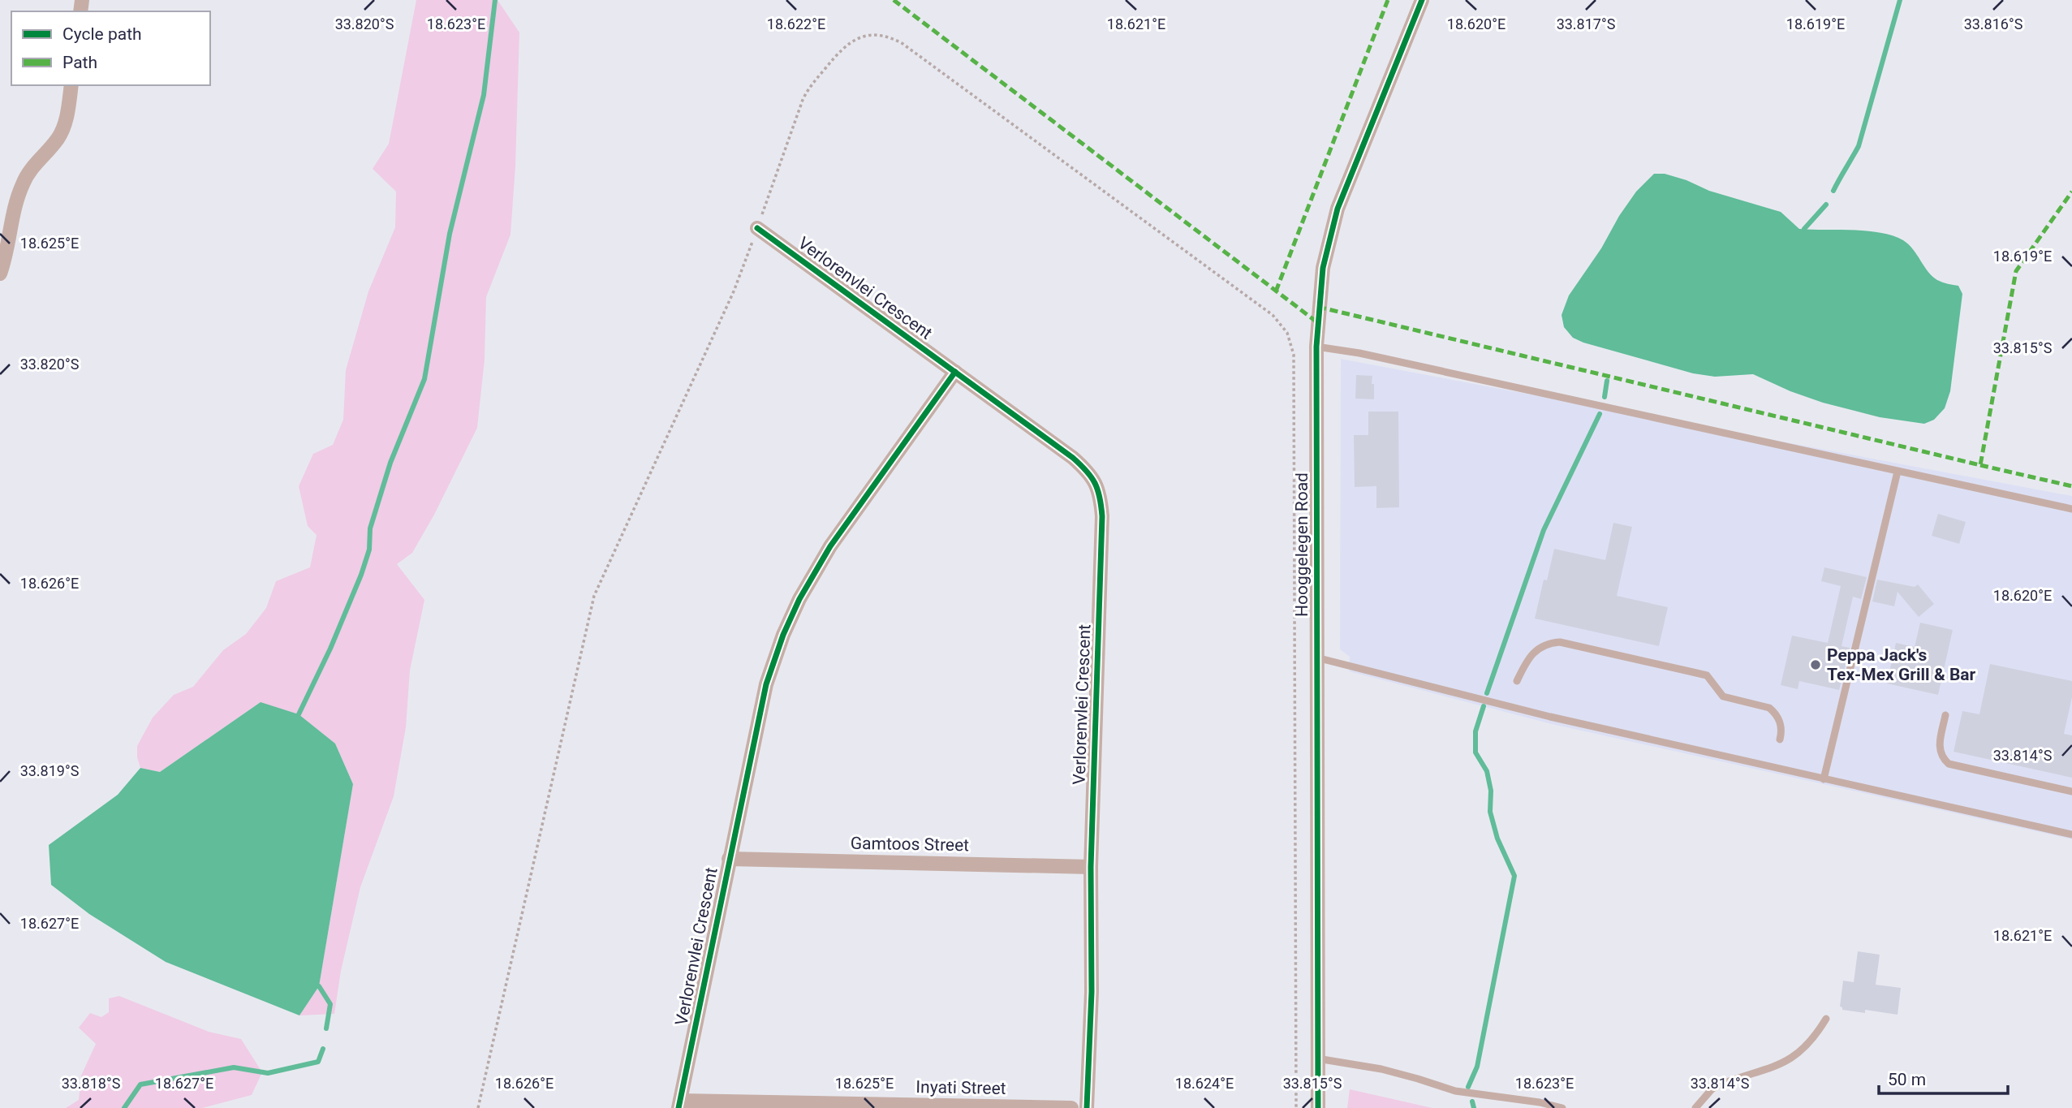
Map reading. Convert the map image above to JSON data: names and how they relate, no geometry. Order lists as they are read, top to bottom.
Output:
{
  "streets": {
    "street": [
      "Verlorenvlei Crescent",
      "Hooggelegen Road",
      "Gamtoos Street",
      "Inyati Street"
    ]
  },
  "crossings": [
    ["Verlorenvlei Crescent", "Gamtoos Street"],
    ["Verlorenvlei Crescent", "Inyati Street"]
  ],
  "places": ["Peppa Jack's Tex-Mex Grill & Bar"],
  "legend": ["Cycle path", "Path"],
  "scale_bar": "50 m",
  "coordinates": [
    "33.820°S",
    "18.623°E",
    "18.622°E",
    "18.621°E",
    "18.620°E",
    "33.817°S",
    "18.619°E",
    "33.816°S",
    "18.625°E",
    "33.815°S",
    "18.626°E",
    "33.814°S",
    "33.819°S",
    "18.627°E",
    "33.818°S",
    "18.624°E"
  ]
}
